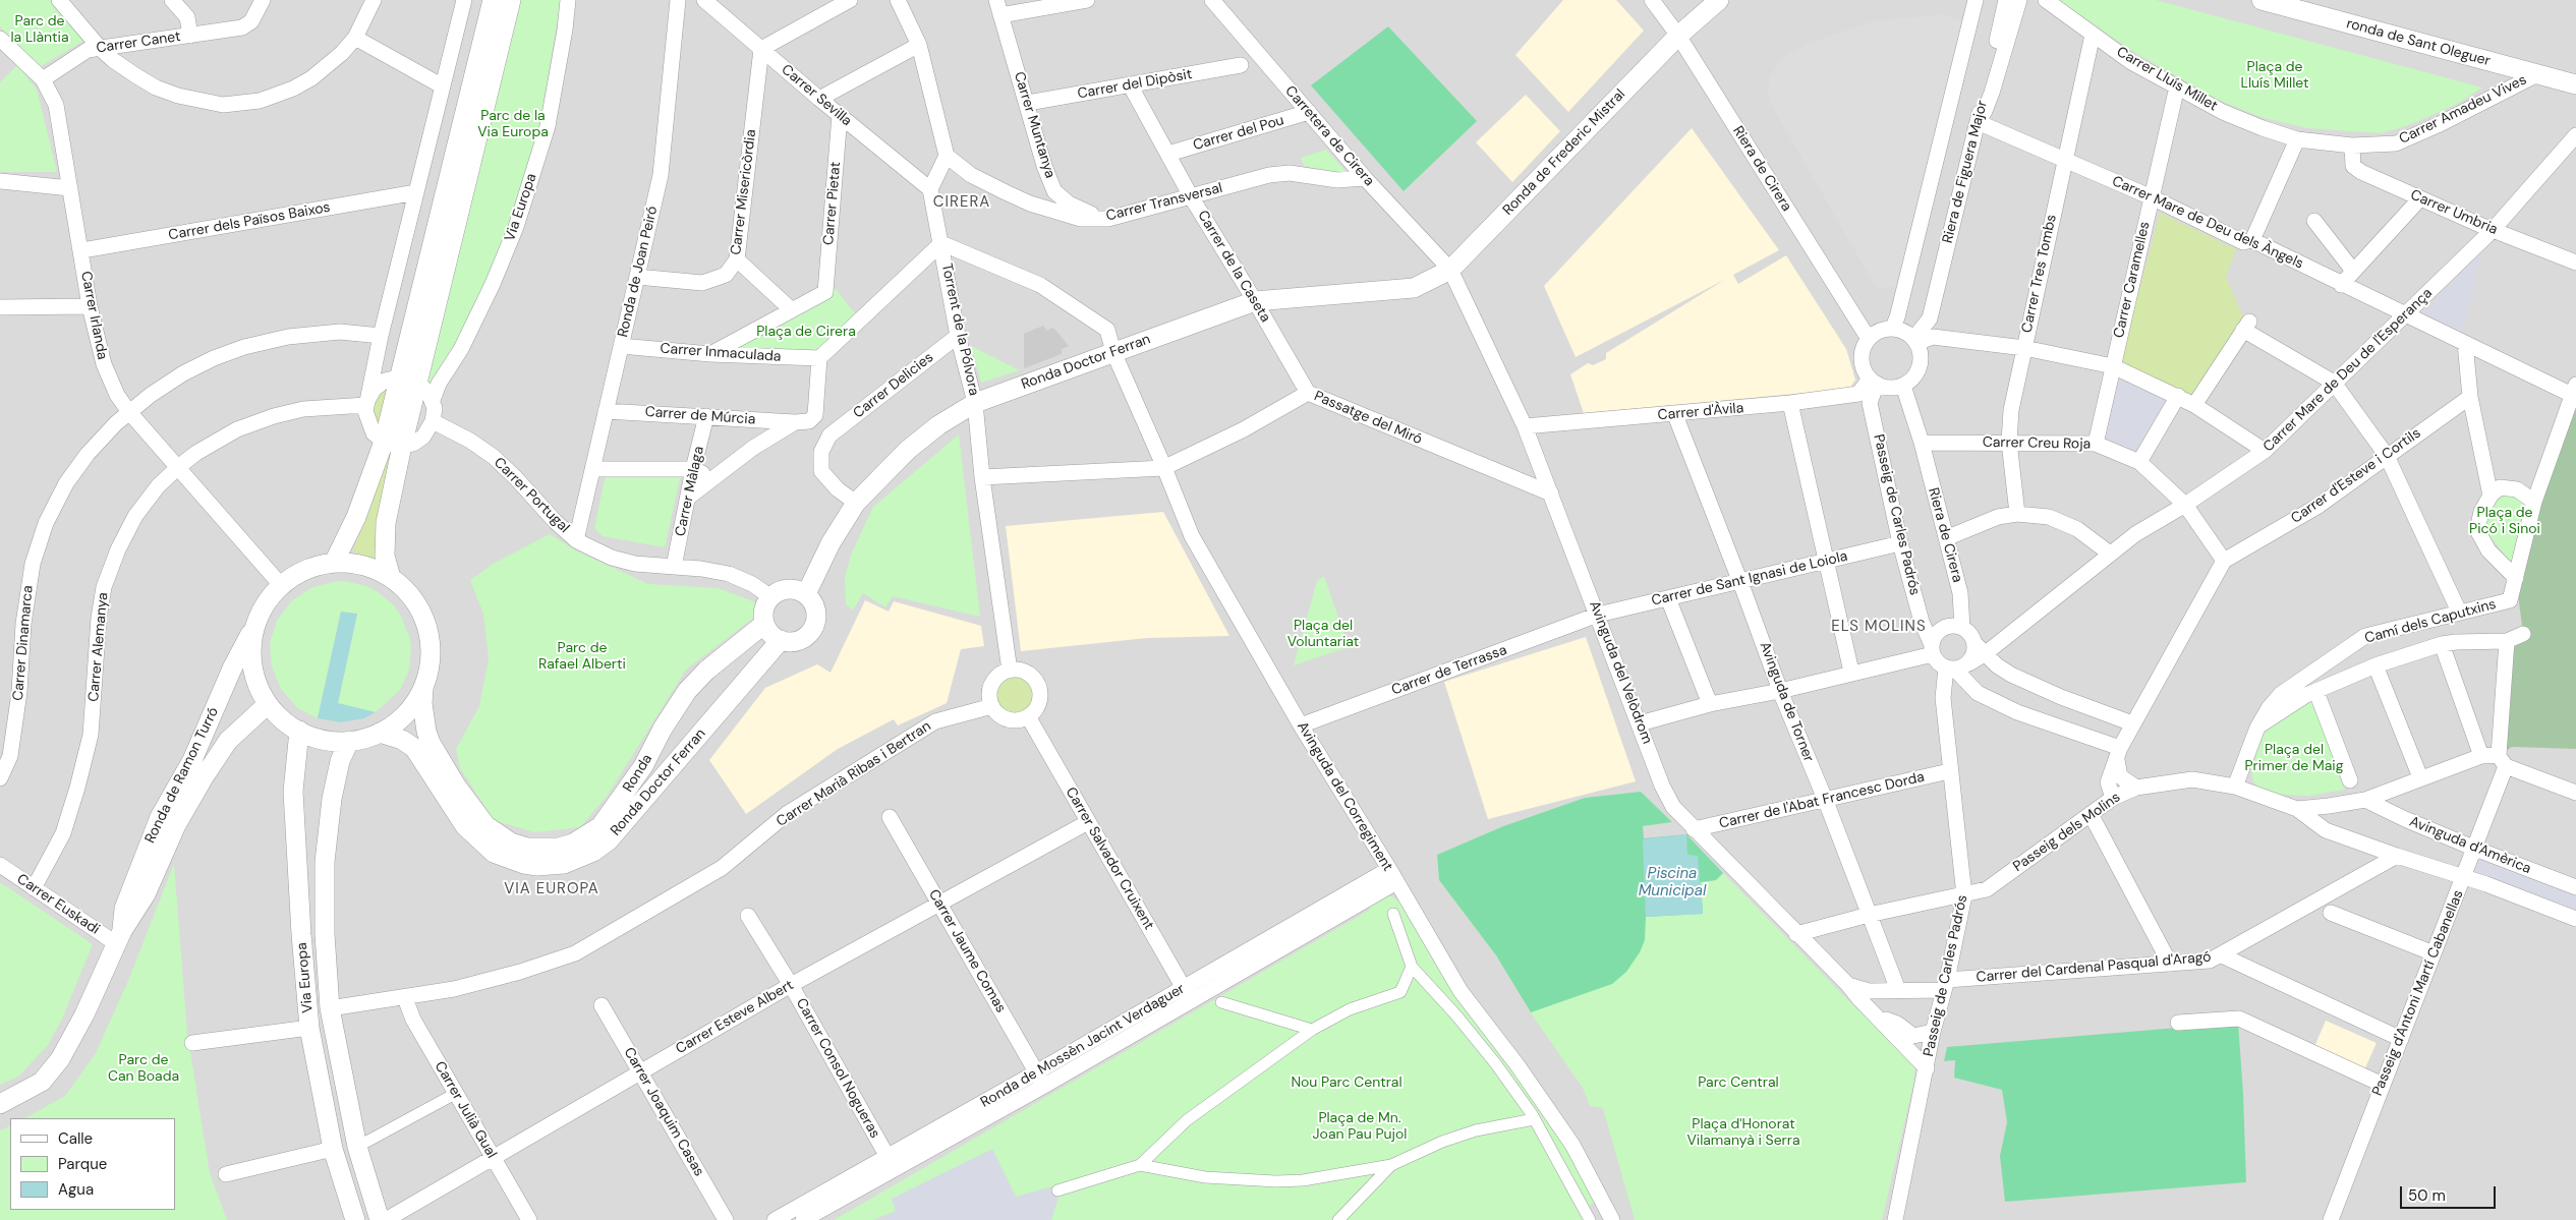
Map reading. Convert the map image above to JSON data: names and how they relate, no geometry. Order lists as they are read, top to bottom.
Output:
{
  "streets": {
    "street": [
      "Carrer Canet",
      "ronda de Sant Oleguer",
      "Carrer Lluís Millet",
      "Carrer del Dipòsit",
      "Carrer Sevilla",
      "Carrer Amadeu Vives",
      "Carrer Muntanya",
      "Carrer del Pou",
      "Carretera de Cirera",
      "Ronda de Frederic Mistral",
      "Riera de Cirera",
      "Riera de Figuera Major",
      "Carrer Misericòrdia",
      "Carrer Transversal",
      "Carrer Pietat",
      "Via Europa",
      "Carrer Umbria",
      "Carrer dels Països Baixos",
      "Carrer Mare de Deu dels Àngels",
      "Carrer de la Caseta",
      "Ronda de Joan Peiró",
      "Carrer Tres Tombs",
      "Carrer Caramelles",
      "Carrer Irlanda",
      "Torrent de la Pólvora",
      "Carrer Inmaculada",
      "Ronda Doctor Ferran",
      "Carrer Mare de Deu de l'Esperança",
      "Carrer Delicies",
      "Carrer d'Àvila",
      "Carrer de Múrcia",
      "Passatge del Miró",
      "Carrer Creu Roja",
      "Carrer d'Esteve i Cortils",
      "Carrer Màlaga",
      "Carrer Portugal",
      "Passeig de Carles Padrós",
      "Carrer de Sant Ignasi de Loiola",
      "Camí dels Caputxins",
      "Carrer Dinamarca",
      "Carrer Alemanya",
      "Carrer de Terrassa",
      "Avinguda del Velòdrom",
      "Avinguda de Torner",
      "Ronda",
      "Carrer Marià Ribas i Bertran",
      "Ronda de Ramon Turró",
      "Avinguda del Corregiment",
      "Carrer de l'Abat Francesc Dorda",
      "Passeig dels Molins",
      "Avinguda d'Amèrica",
      "Carrer Salvador Cruixent",
      "Carrer Euskadi",
      "Carrer Jaume Comas",
      "Carrer del Cardenal Pasqual d'Aragó",
      "Passeig d'Antoni Martí Cabanellas",
      "Carrer Esteve Albert",
      "Ronda de Mossèn Jacint Verdaguer",
      "Carrer Consol Nogueras",
      "Carrer Julià Gual",
      "Carrer Joaquim Casas"
    ]
  },
  "crossings": [
    ["Carrer Canet", "Carrer Irlanda"],
    ["ronda de Sant Oleguer", "Carrer Amadeu Vives"],
    ["Carrer Lluís Millet", "Carrer Amadeu Vives"],
    ["Carrer Lluís Millet", "Carrer Tres Tombs"],
    ["Carrer Lluís Millet", "Carrer Caramelles"],
    ["Carrer del Dipòsit", "Carrer Muntanya"],
    ["Carrer del Dipòsit", "Carrer de la Caseta"],
    ["Carrer Sevilla", "Carrer Misericòrdia"],
    ["Carrer Sevilla", "Carrer Pietat"],
    ["Carrer Sevilla", "Torrent de la Pólvora"],
    ["Carrer Amadeu Vives", "Carrer Umbria"],
    ["Carrer Muntanya", "Carrer Transversal"],
    ["Carrer del Pou", "Carretera de Cirera"],
    ["Carrer del Pou", "Carrer de la Caseta"],
    ["Carretera de Cirera", "Ronda de Frederic Mistral"],
    ["Carretera de Cirera", "Carrer Transversal"],
    ["Carretera de Cirera", "Ronda Doctor Ferran"],
    ["Carretera de Cirera", "Avinguda del Velòdrom"],
    ["Ronda de Frederic Mistral", "Riera de Cirera"],
    ["Ronda de Frederic Mistral", "Ronda Doctor Ferran"],
    ["Ronda de Frederic Mistral", "Avinguda del Velòdrom"],
    ["Riera de Cirera", "Riera de Figuera Major"],
    ["Riera de Cirera", "Carrer Mare de Deu de l'Esperança"],
    ["Riera de Cirera", "Carrer d'Àvila"],
    ["Riera de Cirera", "Carrer Creu Roja"],
    ["Riera de Cirera", "Passeig de Carles Padrós"],
    ["Riera de Figuera Major", "Carrer Mare de Deu dels Àngels"],
    ["Riera de Figuera Major", "Carrer d'Àvila"],
    ["Riera de Figuera Major", "Passeig de Carles Padrós"],
    ["Carrer Misericòrdia", "Ronda de Joan Peiró"],
    ["Carrer Transversal", "Carrer de la Caseta"],
    ["Via Europa", "Carrer Irlanda"],
    ["Via Europa", "Ronda Doctor Ferran"],
    ["Via Europa", "Carrer Portugal"],
    ["Via Europa", "Ronda"],
    ["Via Europa", "Carrer Marià Ribas i Bertran"],
    ["Via Europa", "Ronda de Ramon Turró"],
    ["Carrer Umbria", "Carrer Mare de Deu de l'Esperança"],
    ["Carrer dels Països Baixos", "Carrer Irlanda"],
    ["Carrer Mare de Deu dels Àngels", "Carrer Tres Tombs"],
    ["Carrer Mare de Deu dels Àngels", "Carrer Caramelles"],
    ["Carrer Mare de Deu dels Àngels", "Carrer Mare de Deu de l'Esperança"],
    ["Carrer Mare de Deu dels Àngels", "Camí dels Caputxins"],
    ["Carrer de la Caseta", "Ronda Doctor Ferran"],
    ["Carrer de la Caseta", "Passatge del Miró"],
    ["Ronda de Joan Peiró", "Carrer Inmaculada"],
    ["Ronda de Joan Peiró", "Carrer de Múrcia"],
    ["Ronda de Joan Peiró", "Carrer Portugal"],
    ["Carrer Tres Tombs", "Carrer Creu Roja"],
    ["Carrer Caramelles", "Carrer Creu Roja"],
    ["Carrer Irlanda", "Ronda Doctor Ferran"],
    ["Carrer Irlanda", "Carrer Dinamarca"],
    ["Carrer Irlanda", "Carrer Alemanya"],
    ["Carrer Irlanda", "Ronda"],
    ["Carrer Irlanda", "Ronda de Ramon Turró"],
    ["Torrent de la Pólvora", "Ronda Doctor Ferran"],
    ["Torrent de la Pólvora", "Carrer Delicies"],
    ["Torrent de la Pólvora", "Carrer Marià Ribas i Bertran"],
    ["Torrent de la Pólvora", "Avinguda del Corregiment"],
    ["Torrent de la Pólvora", "Carrer Salvador Cruixent"],
    ["Ronda Doctor Ferran", "Carrer Delicies"],
    ["Ronda Doctor Ferran", "Carrer Portugal"],
    ["Ronda Doctor Ferran", "Avinguda del Velòdrom"],
    ["Ronda Doctor Ferran", "Ronda"],
    ["Ronda Doctor Ferran", "Ronda de Ramon Turró"],
    ["Ronda Doctor Ferran", "Avinguda del Corregiment"],
    ["Carrer Mare de Deu de l'Esperança", "Carrer Creu Roja"],
    ["Carrer Mare de Deu de l'Esperança", "Passeig de Carles Padrós"],
    ["Carrer d'Àvila", "Passeig de Carles Padrós"],
    ["Carrer d'Àvila", "Avinguda del Velòdrom"],
    ["Carrer d'Àvila", "Avinguda de Torner"],
    ["Carrer de Múrcia", "Carrer Màlaga"],
    ["Passatge del Miró", "Avinguda del Velòdrom"],
    ["Passatge del Miró", "Avinguda del Corregiment"],
    ["Carrer Creu Roja", "Carrer d'Esteve i Cortils"],
    ["Carrer Màlaga", "Carrer Portugal"],
    ["Carrer Portugal", "Ronda"],
    ["Passeig de Carles Padrós", "Carrer de Sant Ignasi de Loiola"],
    ["Passeig de Carles Padrós", "Avinguda del Velòdrom"],
    ["Passeig de Carles Padrós", "Carrer de l'Abat Francesc Dorda"],
    ["Passeig de Carles Padrós", "Passeig dels Molins"],
    ["Passeig de Carles Padrós", "Carrer del Cardenal Pasqual d'Aragó"],
    ["Carrer de Sant Ignasi de Loiola", "Carrer de Terrassa"],
    ["Carrer de Sant Ignasi de Loiola", "Avinguda del Velòdrom"],
    ["Carrer de Sant Ignasi de Loiola", "Avinguda de Torner"],
    ["Camí dels Caputxins", "Passeig dels Molins"],
    ["Carrer Alemanya", "Carrer Euskadi"],
    ["Carrer de Terrassa", "Avinguda del Velòdrom"],
    ["Carrer de Terrassa", "Avinguda del Corregiment"],
    ["Avinguda del Velòdrom", "Carrer de l'Abat Francesc Dorda"],
    ["Avinguda del Velòdrom", "Passeig dels Molins"],
    ["Avinguda del Velòdrom", "Carrer del Cardenal Pasqual d'Aragó"],
    ["Avinguda de Torner", "Carrer de l'Abat Francesc Dorda"],
    ["Avinguda de Torner", "Passeig dels Molins"],
    ["Avinguda de Torner", "Carrer del Cardenal Pasqual d'Aragó"],
    ["Ronda", "Ronda de Ramon Turró"],
    ["Carrer Marià Ribas i Bertran", "Carrer Salvador Cruixent"],
    ["Carrer Marià Ribas i Bertran", "Carrer Julià Gual"],
    ["Ronda de Ramon Turró", "Carrer Euskadi"],
    ["Avinguda del Corregiment", "Ronda de Mossèn Jacint Verdaguer"],
    ["Avinguda d'Amèrica", "Carrer del Cardenal Pasqual d'Aragó"],
    ["Avinguda d'Amèrica", "Passeig d'Antoni Martí Cabanellas"],
    ["Carrer Salvador Cruixent", "Carrer Esteve Albert"],
    ["Carrer Salvador Cruixent", "Ronda de Mossèn Jacint Verdaguer"],
    ["Carrer Jaume Comas", "Carrer Esteve Albert"],
    ["Carrer Jaume Comas", "Ronda de Mossèn Jacint Verdaguer"],
    ["Carrer Esteve Albert", "Carrer Consol Nogueras"],
    ["Carrer Esteve Albert", "Carrer Julià Gual"],
    ["Carrer Esteve Albert", "Carrer Joaquim Casas"],
    ["Ronda de Mossèn Jacint Verdaguer", "Carrer Consol Nogueras"]
  ],
  "districts": ["CIRERA", "ELS MOLINS", "VIA EUROPA"],
  "water": ["Piscina Municipal"],
  "parks": [
    "Parc de la Llàntia",
    "Plaça de Lluís Millet",
    "Parc de la Via Europa",
    "Plaça de Cirera",
    "Plaça de Picó i Sinoi",
    "Plaça del Voluntariat",
    "Parc de Rafael Alberti",
    "Plaça del Primer de Maig",
    "Parc de Can Boada",
    "Nou Parc Central",
    "Parc Central",
    "Plaça de Mn. Joan Pau Pujol",
    "Plaça d'Honorat Vilamanyà i Serra"
  ],
  "legend": ["Calle", "Parque", "Agua"],
  "scale_bar": "50 m"
}
